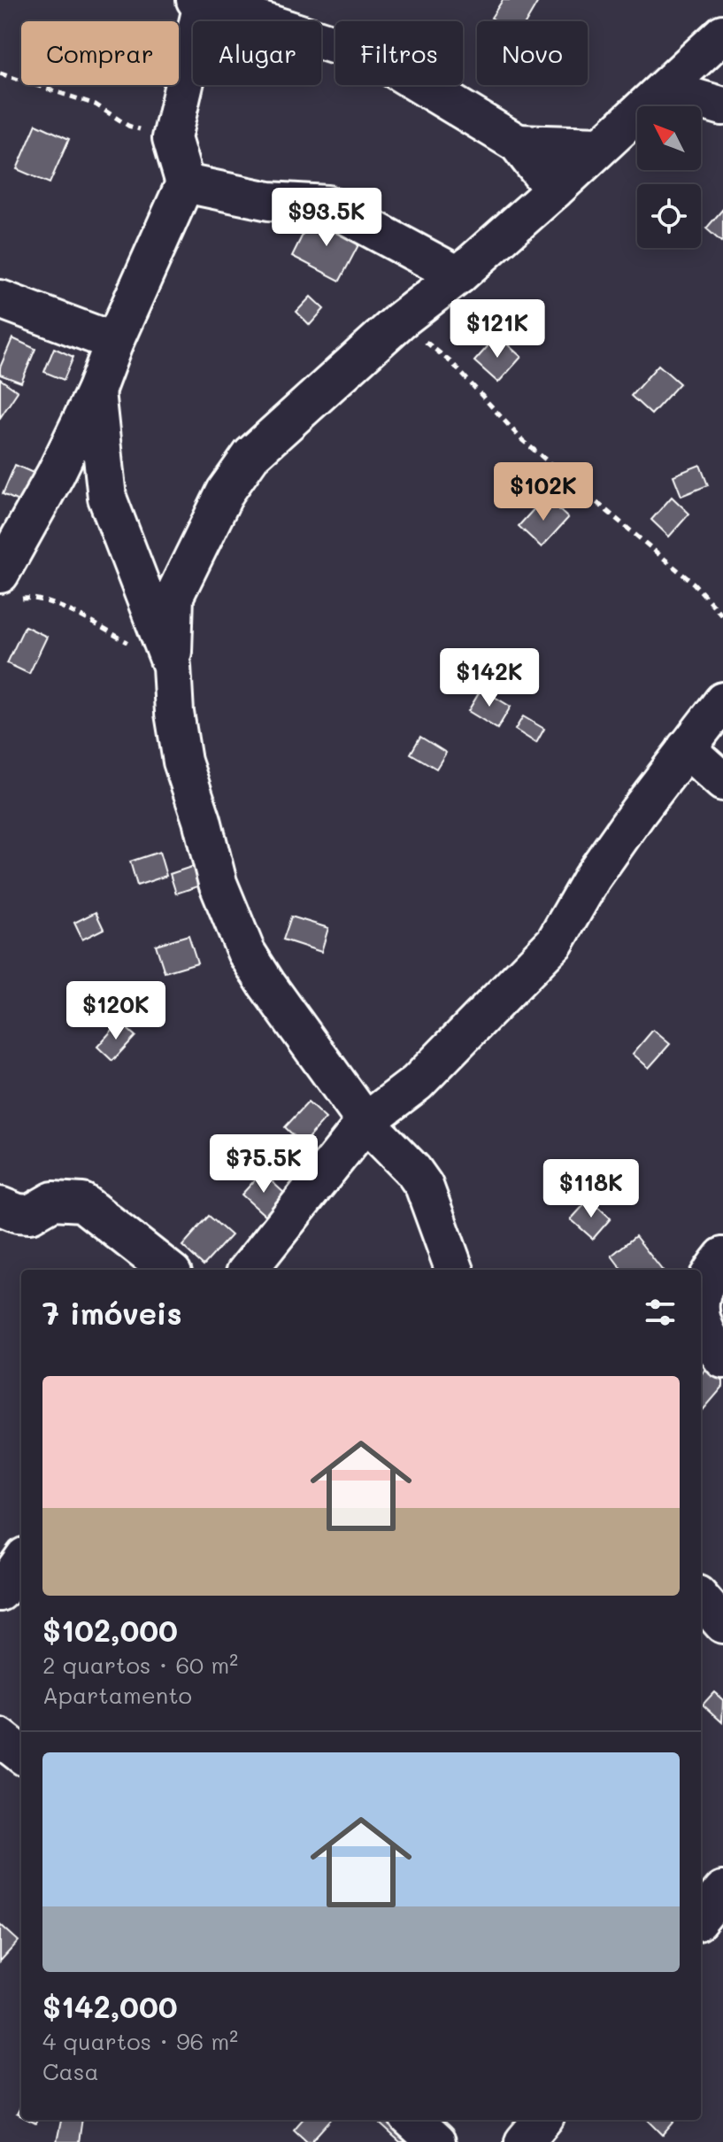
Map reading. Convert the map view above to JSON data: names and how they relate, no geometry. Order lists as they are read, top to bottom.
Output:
{
  "north": "top left",
  "page": {
    "chip": [
      "Comprar",
      "Alugar",
      "Filtros",
      "Novo"
    ],
    "price": [
      "$93.5K",
      "$121K",
      "$102K",
      "$142K",
      "$120K",
      "$75.5K",
      "$118K"
    ],
    "heading": "7 imóveis",
    "list": [
      {
        "name": "$102,000",
        "note": "2 quartos · 60 m² · Apartamento"
      },
      {
        "name": "$142,000",
        "note": "4 quartos · 96 m² · Casa"
      }
    ]
  }
}
